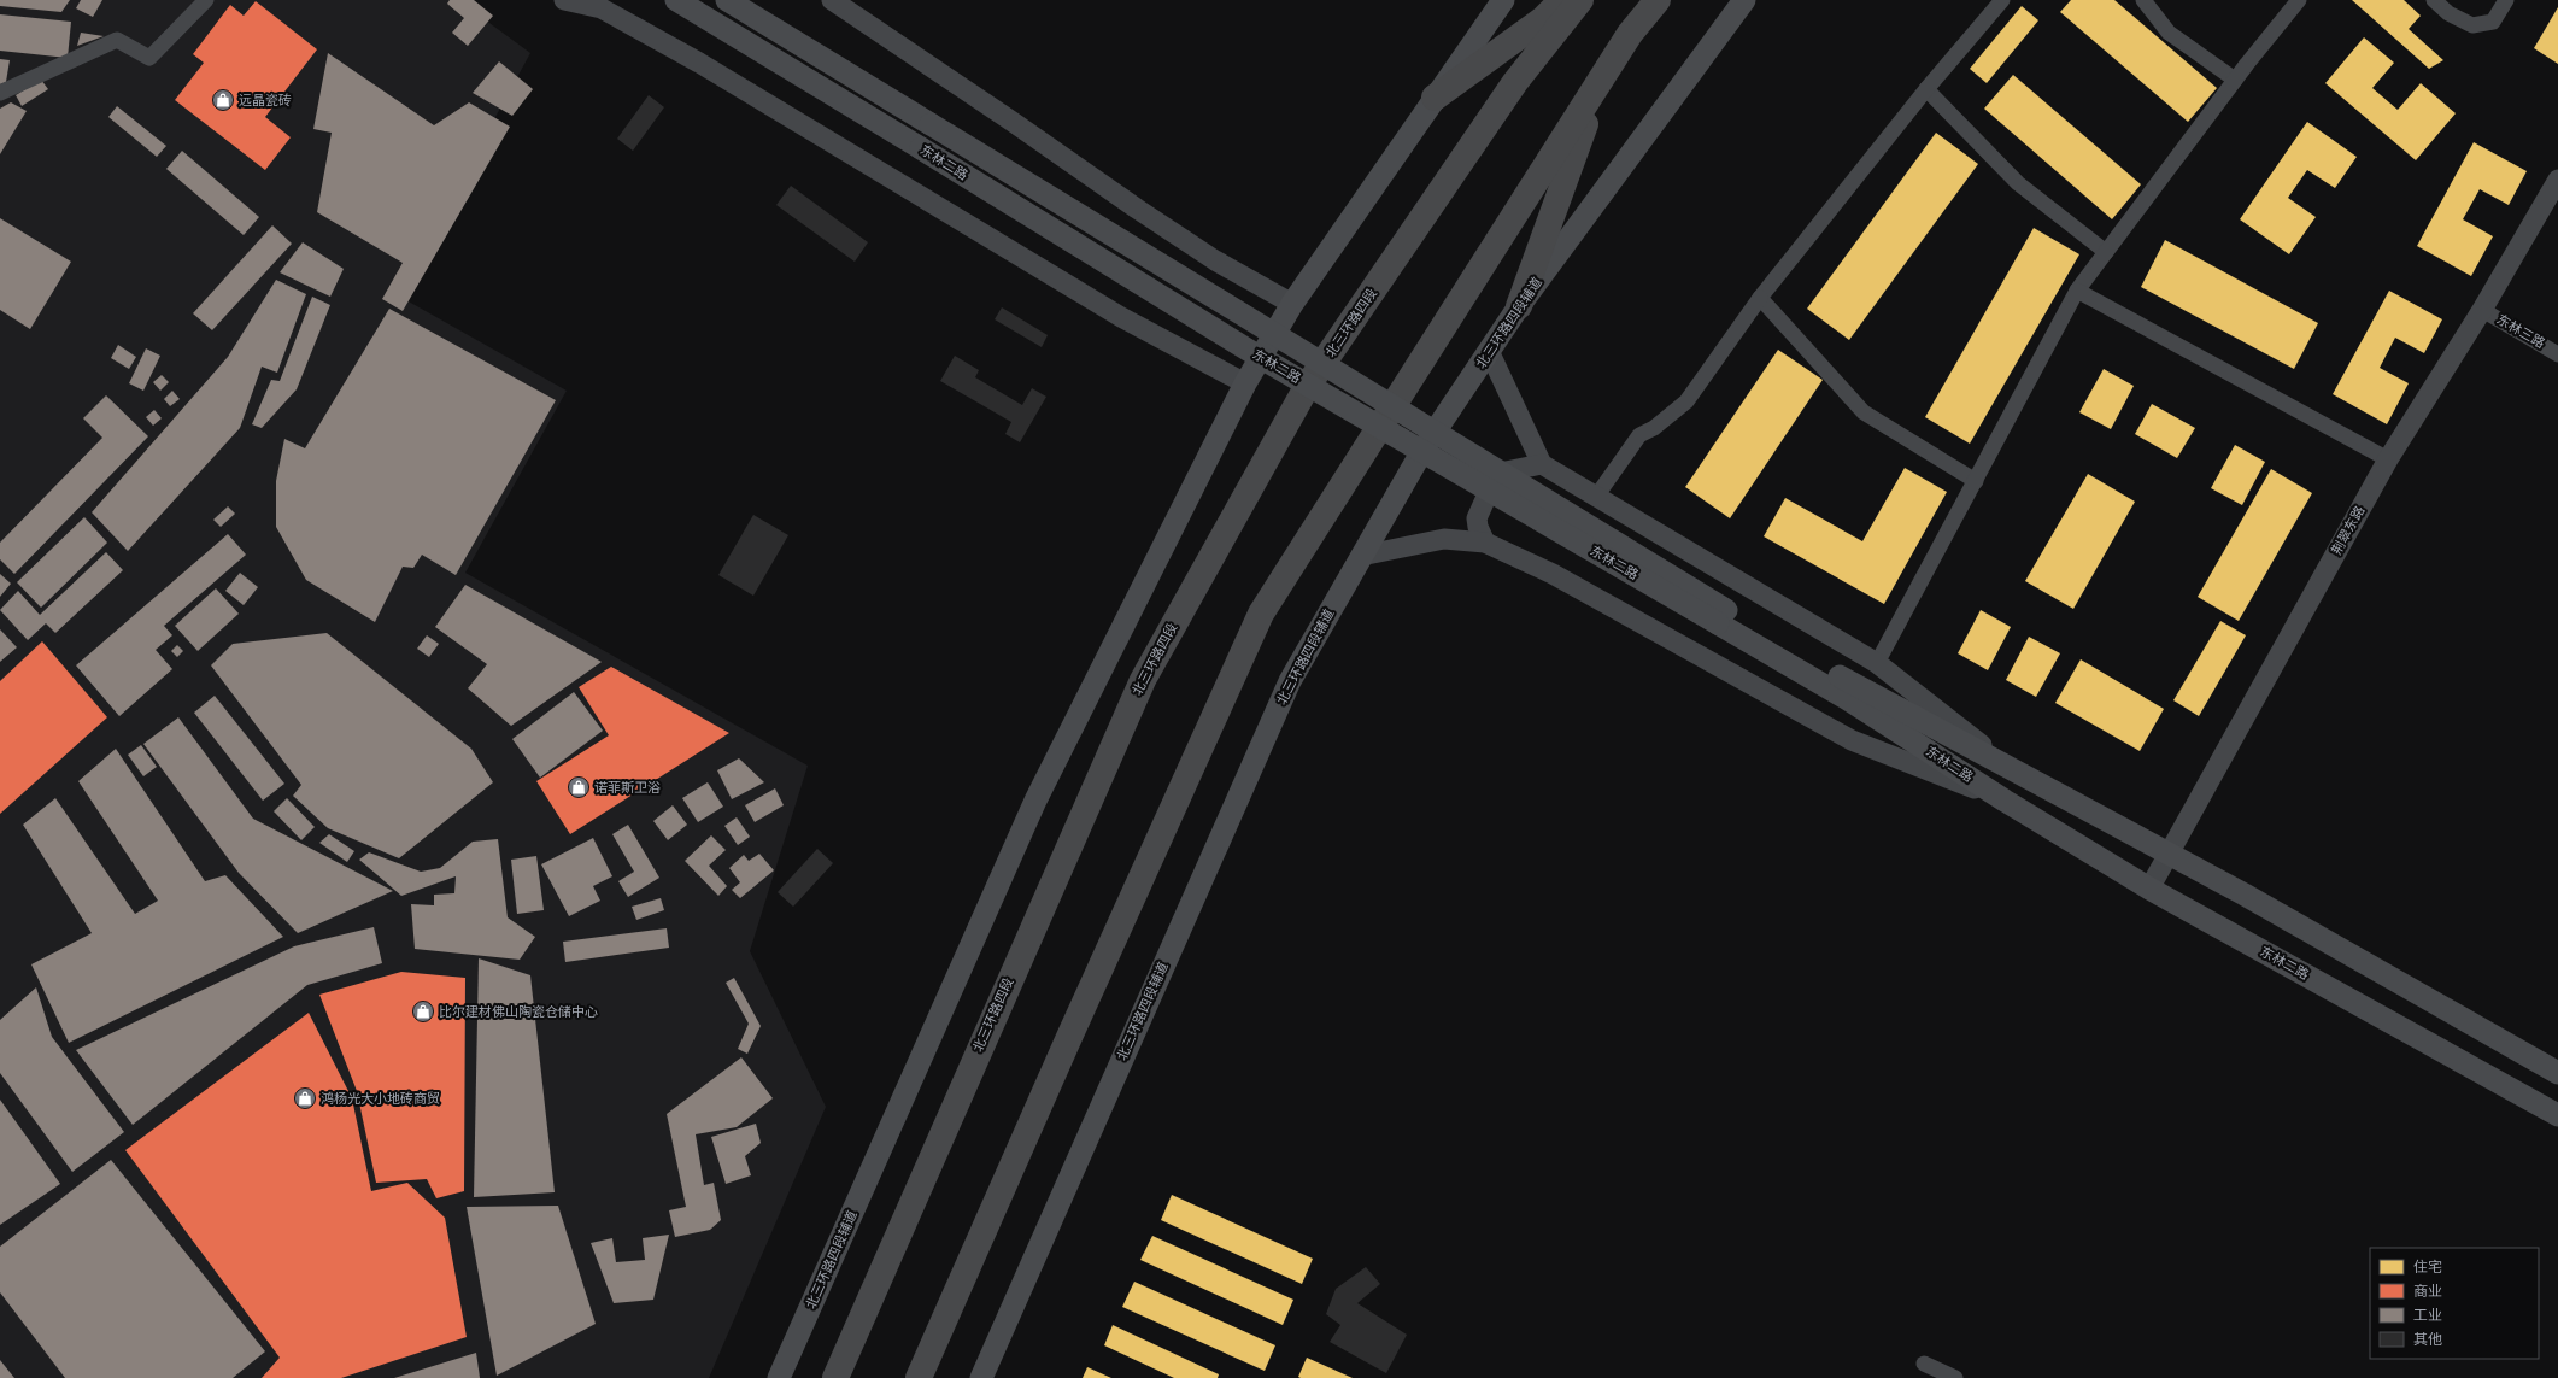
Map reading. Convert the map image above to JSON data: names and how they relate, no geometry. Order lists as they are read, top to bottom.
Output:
{
  "streets": {
    "highway": ["北三环路四段"],
    "main road": ["东林二路", "北三环路四段辅道"],
    "street": ["东林三路", "荆翠东路"]
  },
  "crossings": [
    ["东林二路", "荆翠东路"],
    ["东林三路", "荆翠东路"]
  ],
  "places": {
    "shop": [
      "远晶瓷砖",
      "诺菲斯卫浴",
      "比尔建材佛山陶瓷仓储中心",
      "鸿杨光大小地砖商贸"
    ]
  },
  "legend": [
    "住宅",
    "商业",
    "工业",
    "其他"
  ]
}
